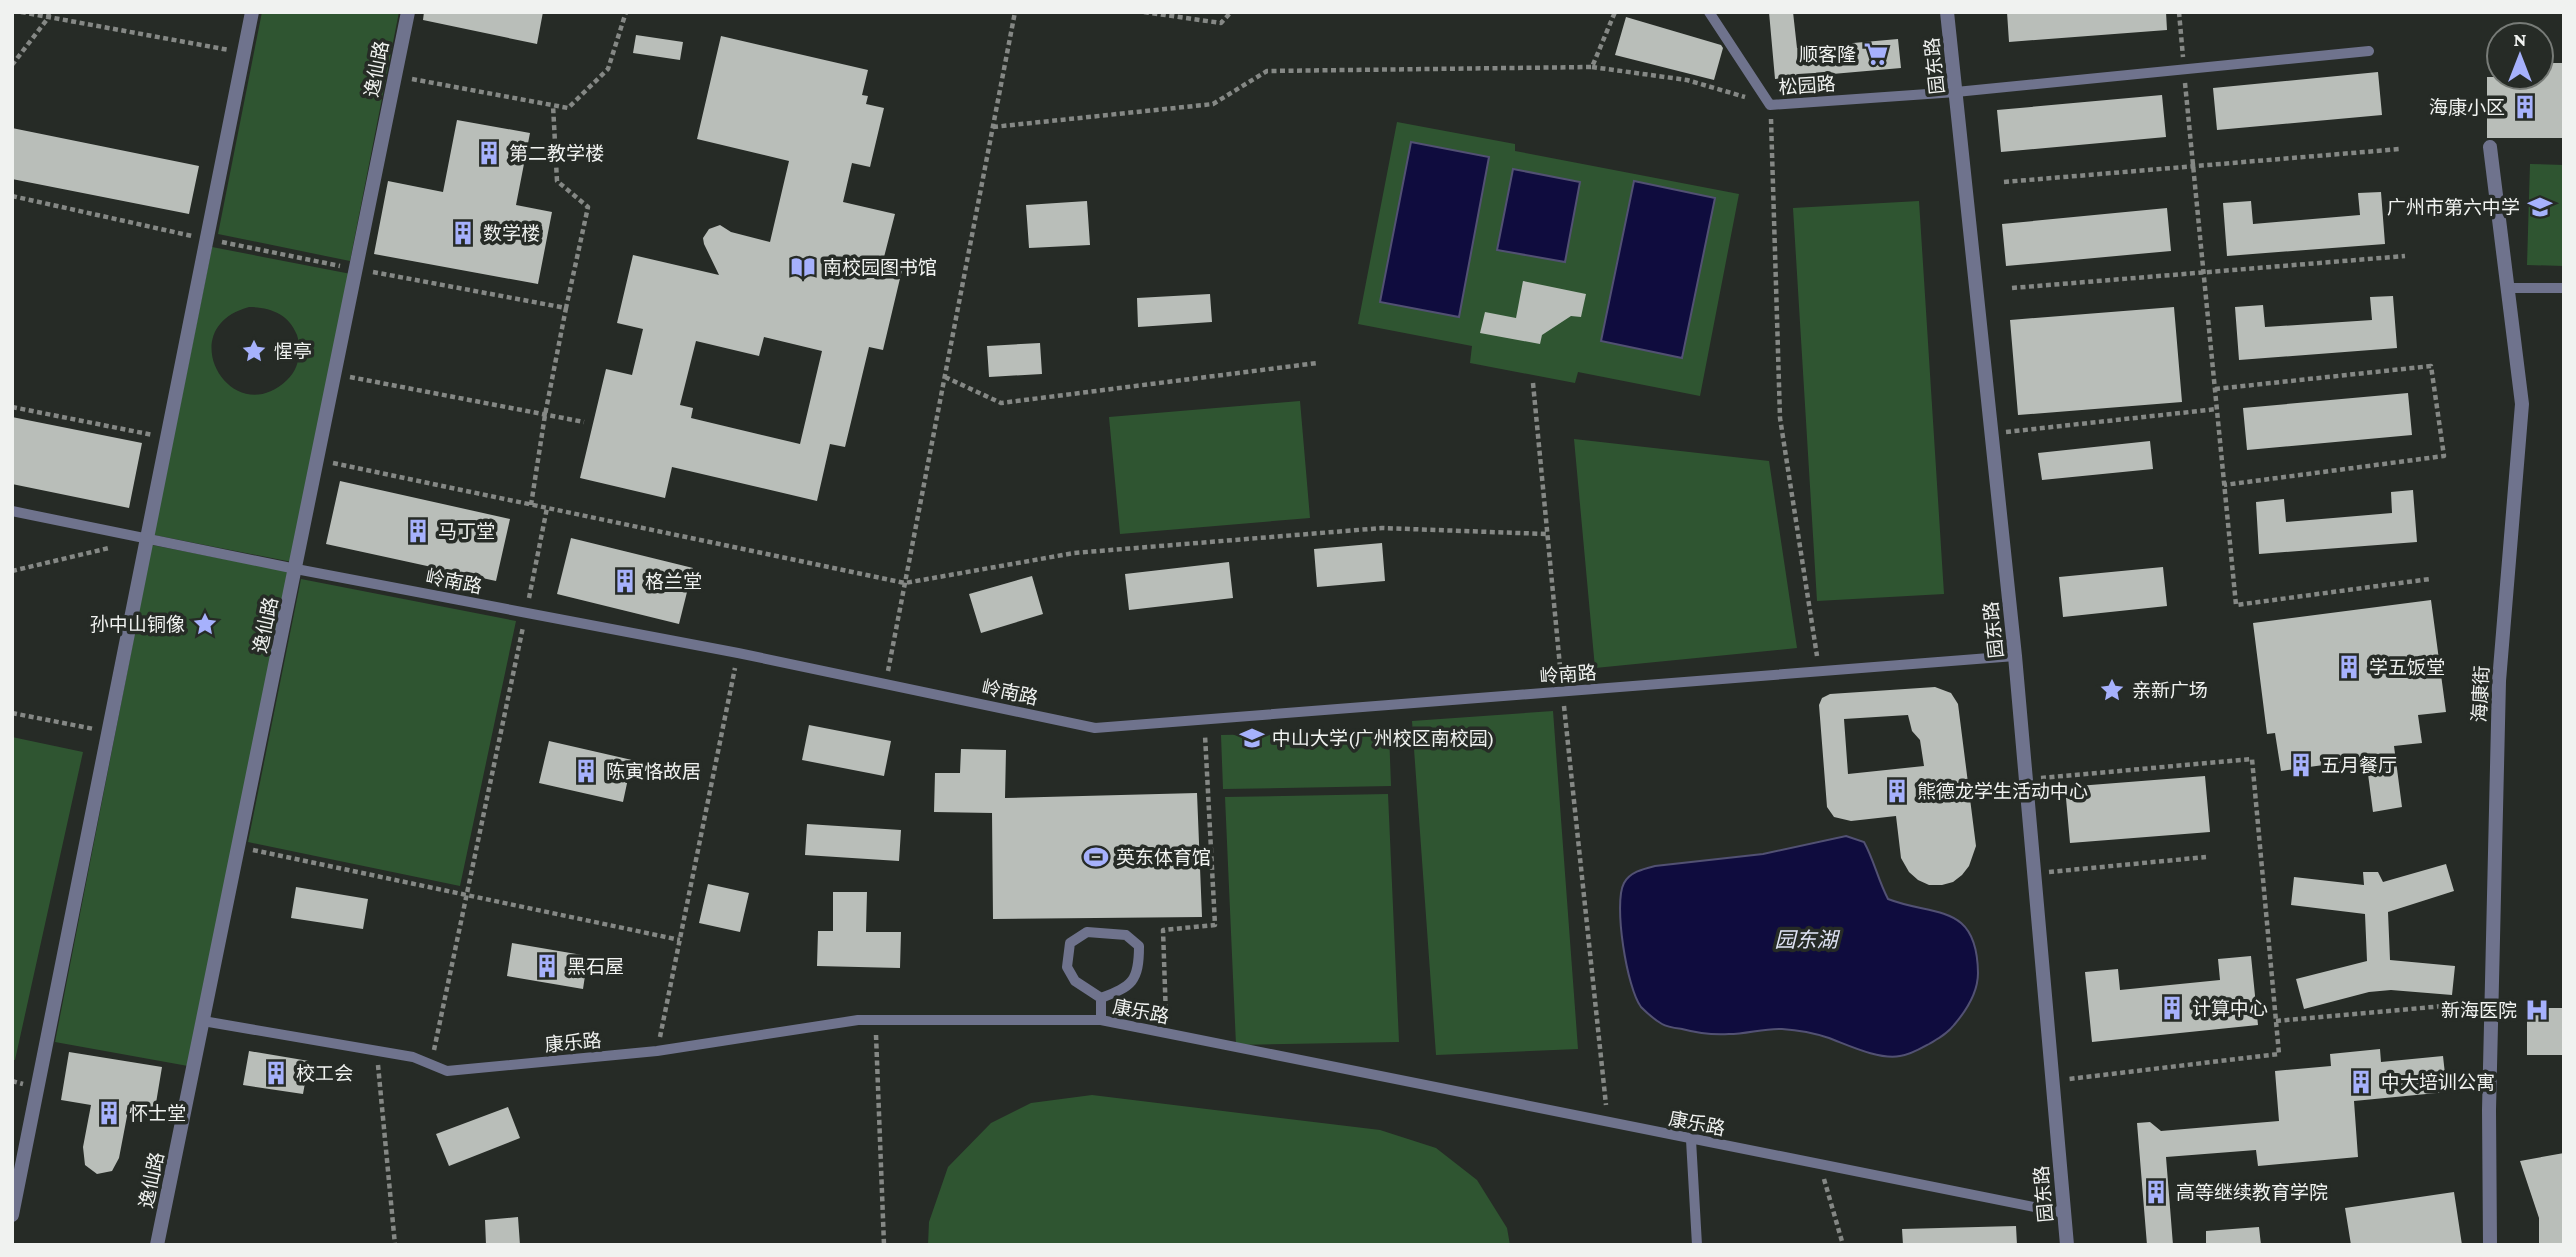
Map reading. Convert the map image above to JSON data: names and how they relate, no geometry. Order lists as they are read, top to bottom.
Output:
{
  "streets": {
    "street": ["园东路", "逸仙路", "海康街"],
    "lane": ["松园路", "岭南路", "康乐路"]
  },
  "crossings": [
    ["园东路", "松园路"],
    ["园东路", "岭南路"],
    ["园东路", "康乐路"],
    ["逸仙路", "岭南路"],
    ["逸仙路", "康乐路"]
  ],
  "water": ["园东湖"],
  "places": {
    "supermarket": ["顺客隆"],
    "building": [
      "海康小区",
      "第二教学楼",
      "数学楼",
      "马丁堂",
      "格兰堂",
      "学五饭堂",
      "五月餐厅",
      "陈寅恪故居",
      "熊德龙学生活动中心",
      "黑石屋",
      "计算中心",
      "校工会",
      "中大培训公寓",
      "怀士堂",
      "高等继续教育学院"
    ],
    "school or university": ["广州市第六中学", "中山大学(广州校区南校园)"],
    "library": ["南校园图书馆"],
    "place": ["惺亭", "孙中山铜像", "亲新广场"],
    "sports": ["英东体育馆"],
    "hospital": ["新海医院"]
  },
  "north": "top"
}
